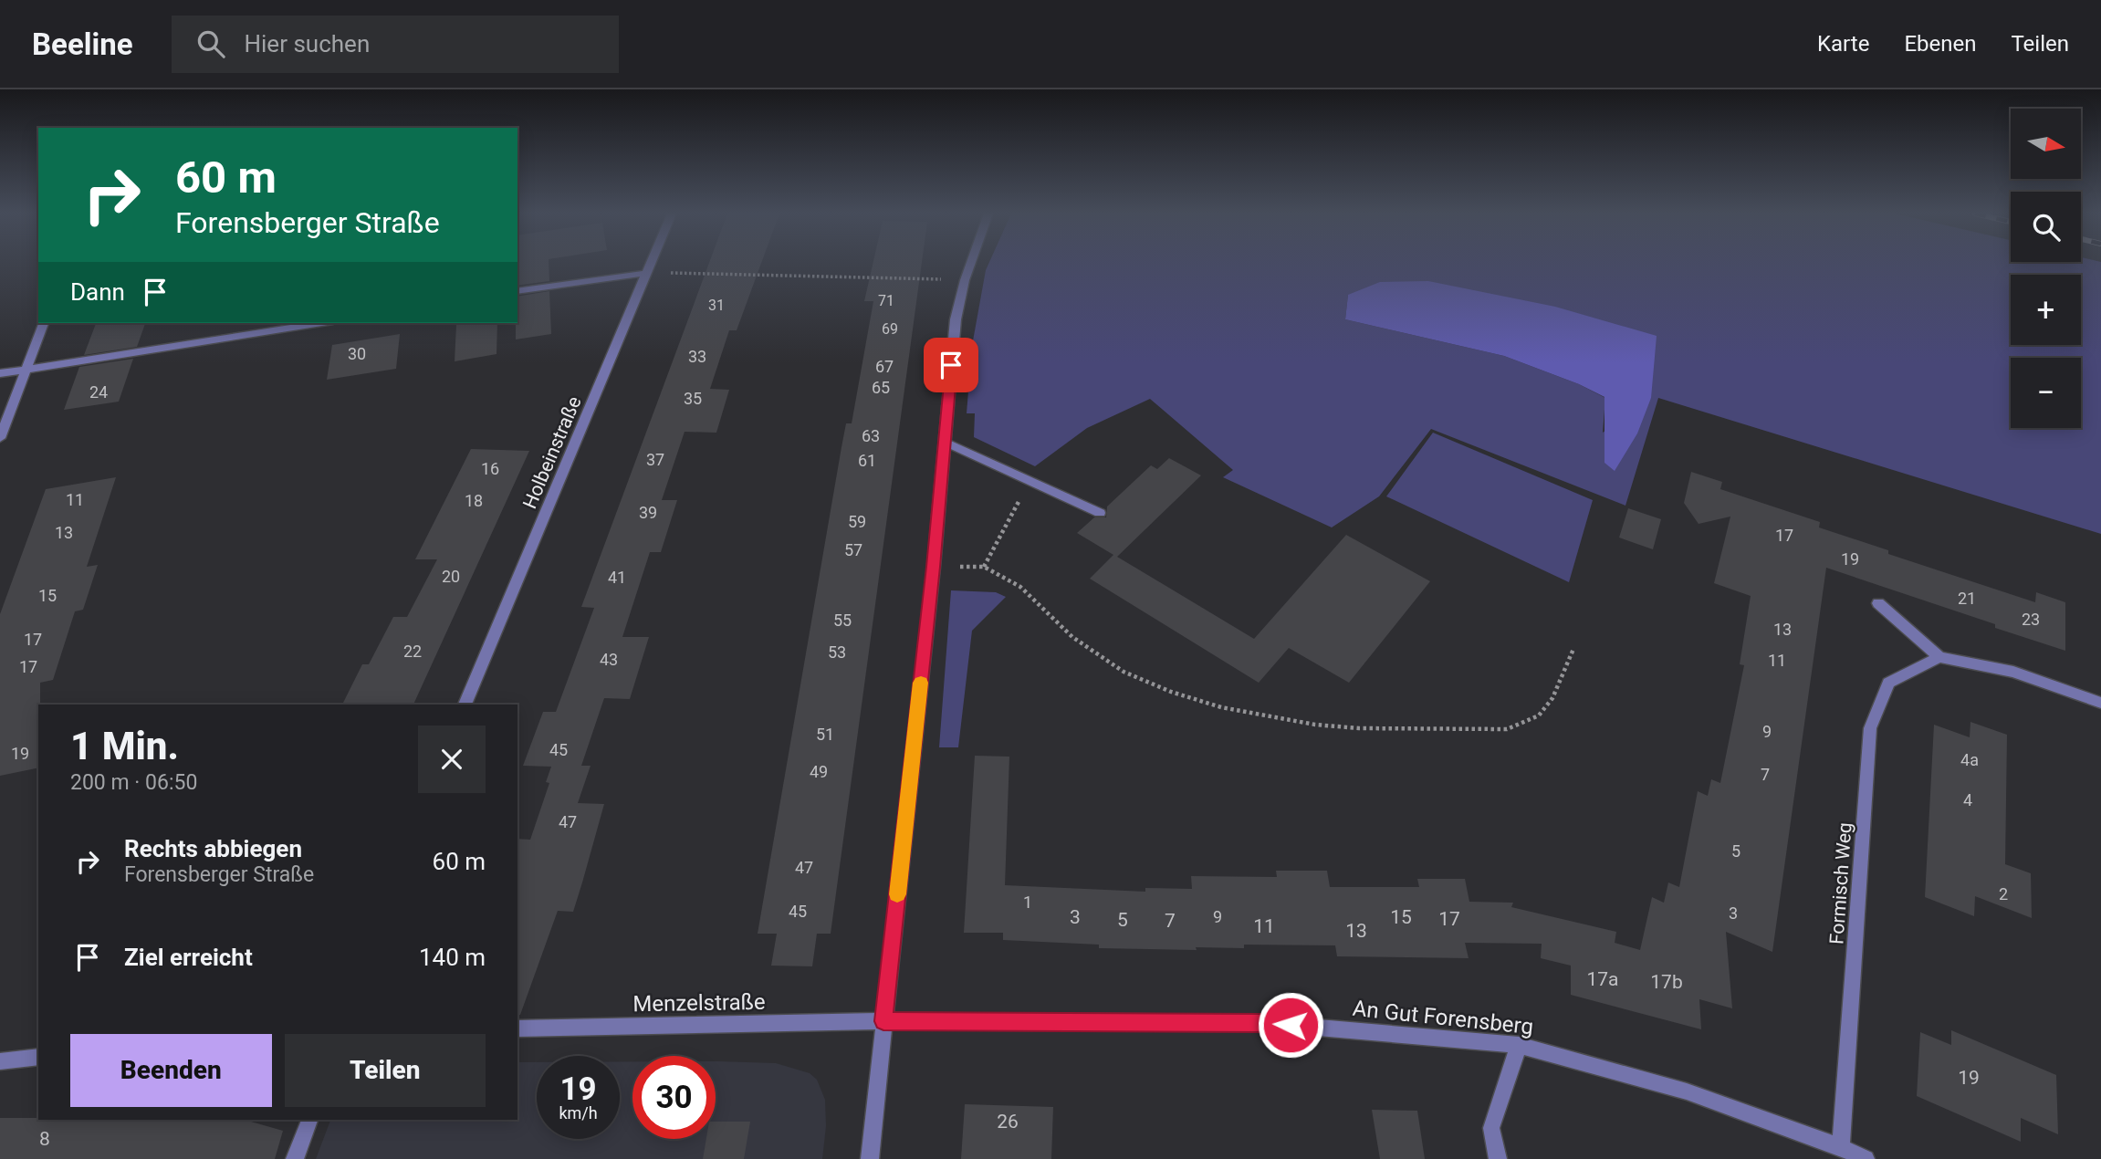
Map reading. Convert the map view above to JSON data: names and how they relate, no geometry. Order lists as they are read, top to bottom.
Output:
{
  "streets": {
    "street": [
      "Holbeinstraße",
      "Formisch Weg",
      "Menzelstraße",
      "An Gut Forensberg"
    ]
  },
  "crossings": [
    ["Formisch Weg", "An Gut Forensberg"],
    ["Menzelstraße", "An Gut Forensberg"]
  ],
  "house_numbers": [
    "71",
    "31",
    "69",
    "30",
    "33",
    "67",
    "65",
    "24",
    "35",
    "63",
    "37",
    "61",
    "16",
    "11",
    "18",
    "39",
    "59",
    "13",
    "17",
    "57",
    "19",
    "20",
    "41",
    "15",
    "21",
    "23",
    "55",
    "13",
    "17",
    "22",
    "53",
    "43",
    "11",
    "17",
    "9",
    "51",
    "45",
    "19",
    "4a",
    "49",
    "7",
    "4",
    "47",
    "5",
    "47",
    "2",
    "1",
    "45",
    "3",
    "9",
    "3",
    "15",
    "17",
    "5",
    "7",
    "11",
    "13",
    "17a",
    "17b",
    "19",
    "26",
    "8"
  ],
  "north": "right",
  "page": {
    "header": "Beeline",
    "search": "Hier suchen",
    "nav": ["Karte", "Ebenen", "Teilen"],
    "map_buttons": ["+", "−"],
    "turn": ["60 m", "Forensberger Straße"],
    "then": "Dann",
    "heading": ["1 Min.", "200 m · 06:50"],
    "list": [
      {
        "name": "Rechts abbiegen",
        "note": "Forensberger Straße",
        "value": "60 m"
      },
      {
        "name": "Ziel erreicht",
        "value": "140 m"
      }
    ],
    "buttons": ["Beenden", "Teilen"],
    "speed": "19 km/h",
    "limit": "30"
  }
}
